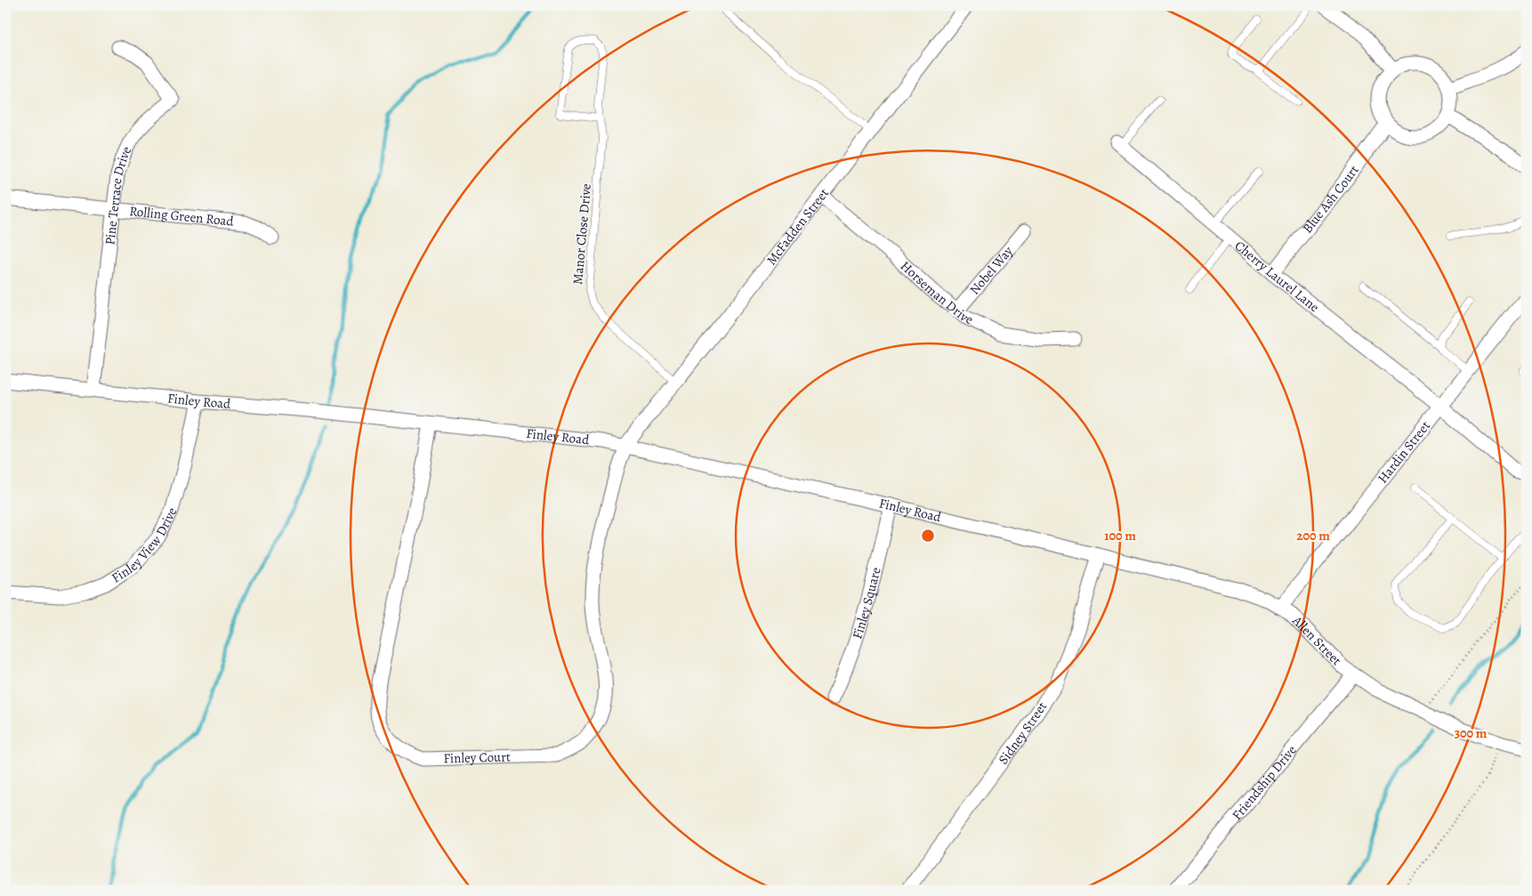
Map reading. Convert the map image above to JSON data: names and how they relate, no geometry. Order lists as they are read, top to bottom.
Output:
{
  "streets": {
    "street": [
      "Pine Terrace Drive",
      "Blue Ash Court",
      "Rolling Green Road",
      "McFadden Street",
      "Nobel Way",
      "Cherry Laurel Lane",
      "Horseman Drive",
      "Finley Road",
      "Hardin Street",
      "Finley View Drive",
      "Finley Square",
      "Allen Street",
      "Sidney Street",
      "Finley Court",
      "Friendship Drive"
    ],
    "lane": ["Manor Close Drive"]
  },
  "crossings": [
    ["Pine Terrace Drive", "Rolling Green Road"],
    ["Pine Terrace Drive", "Finley Road"],
    ["Blue Ash Court", "Cherry Laurel Lane"],
    ["McFadden Street", "Manor Close Drive"],
    ["McFadden Street", "Horseman Drive"],
    ["McFadden Street", "Finley Road"],
    ["McFadden Street", "Finley Court"],
    ["Nobel Way", "Horseman Drive"],
    ["Cherry Laurel Lane", "Hardin Street"],
    ["Finley Road", "Finley View Drive"],
    ["Finley Road", "Finley Square"],
    ["Finley Road", "Allen Street"],
    ["Finley Road", "Sidney Street"],
    ["Finley Road", "Finley Court"],
    ["Hardin Street", "Allen Street"],
    ["Allen Street", "Sidney Street"],
    ["Allen Street", "Friendship Drive"]
  ],
  "rings": ["100 m", "200 m", "300 m"]
}
